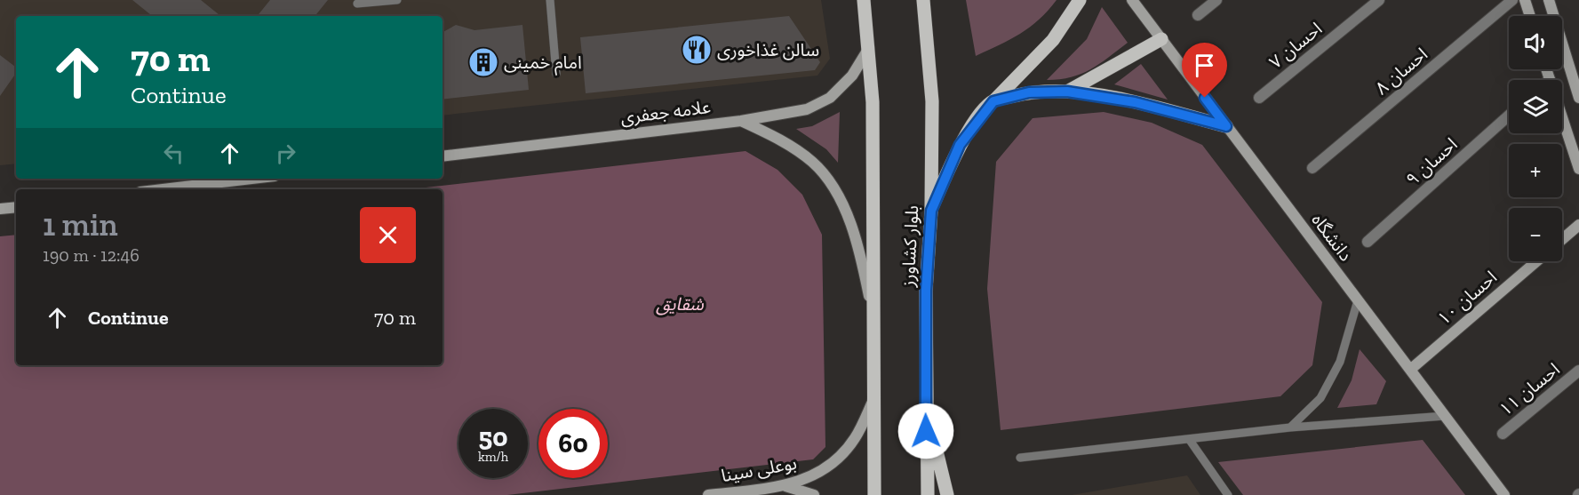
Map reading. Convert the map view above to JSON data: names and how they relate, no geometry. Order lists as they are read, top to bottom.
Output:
{
  "streets": {
    "main road": ["بلوار کشاورز"],
    "street": [
      "احسان ۷",
      "احسان ۸",
      "علامه جعفری",
      "احسان ۹",
      "دانشگاه",
      "احسان ۱۰",
      "احسان ۱۱",
      "بوعلی سینا"
    ]
  },
  "crossings": [
    ["علامه جعفری", "بلوار کشاورز"],
    ["دانشگاه", "احسان ۱۰"],
    ["بلوار کشاورز", "بوعلی سینا"]
  ],
  "parks": ["شقایق"],
  "places": {
    "restaurant": ["سالن غذاخوری"],
    "building": ["امام خمینی"]
  },
  "page": {
    "map_buttons": ["+", "−"],
    "turn": ["70 m", "Continue"],
    "heading": ["1 min", "190 m · 12:46"],
    "list": [
      {
        "name": "Continue",
        "value": "70 m"
      }
    ],
    "speed": "50 km/h",
    "limit": "60"
  }
}
